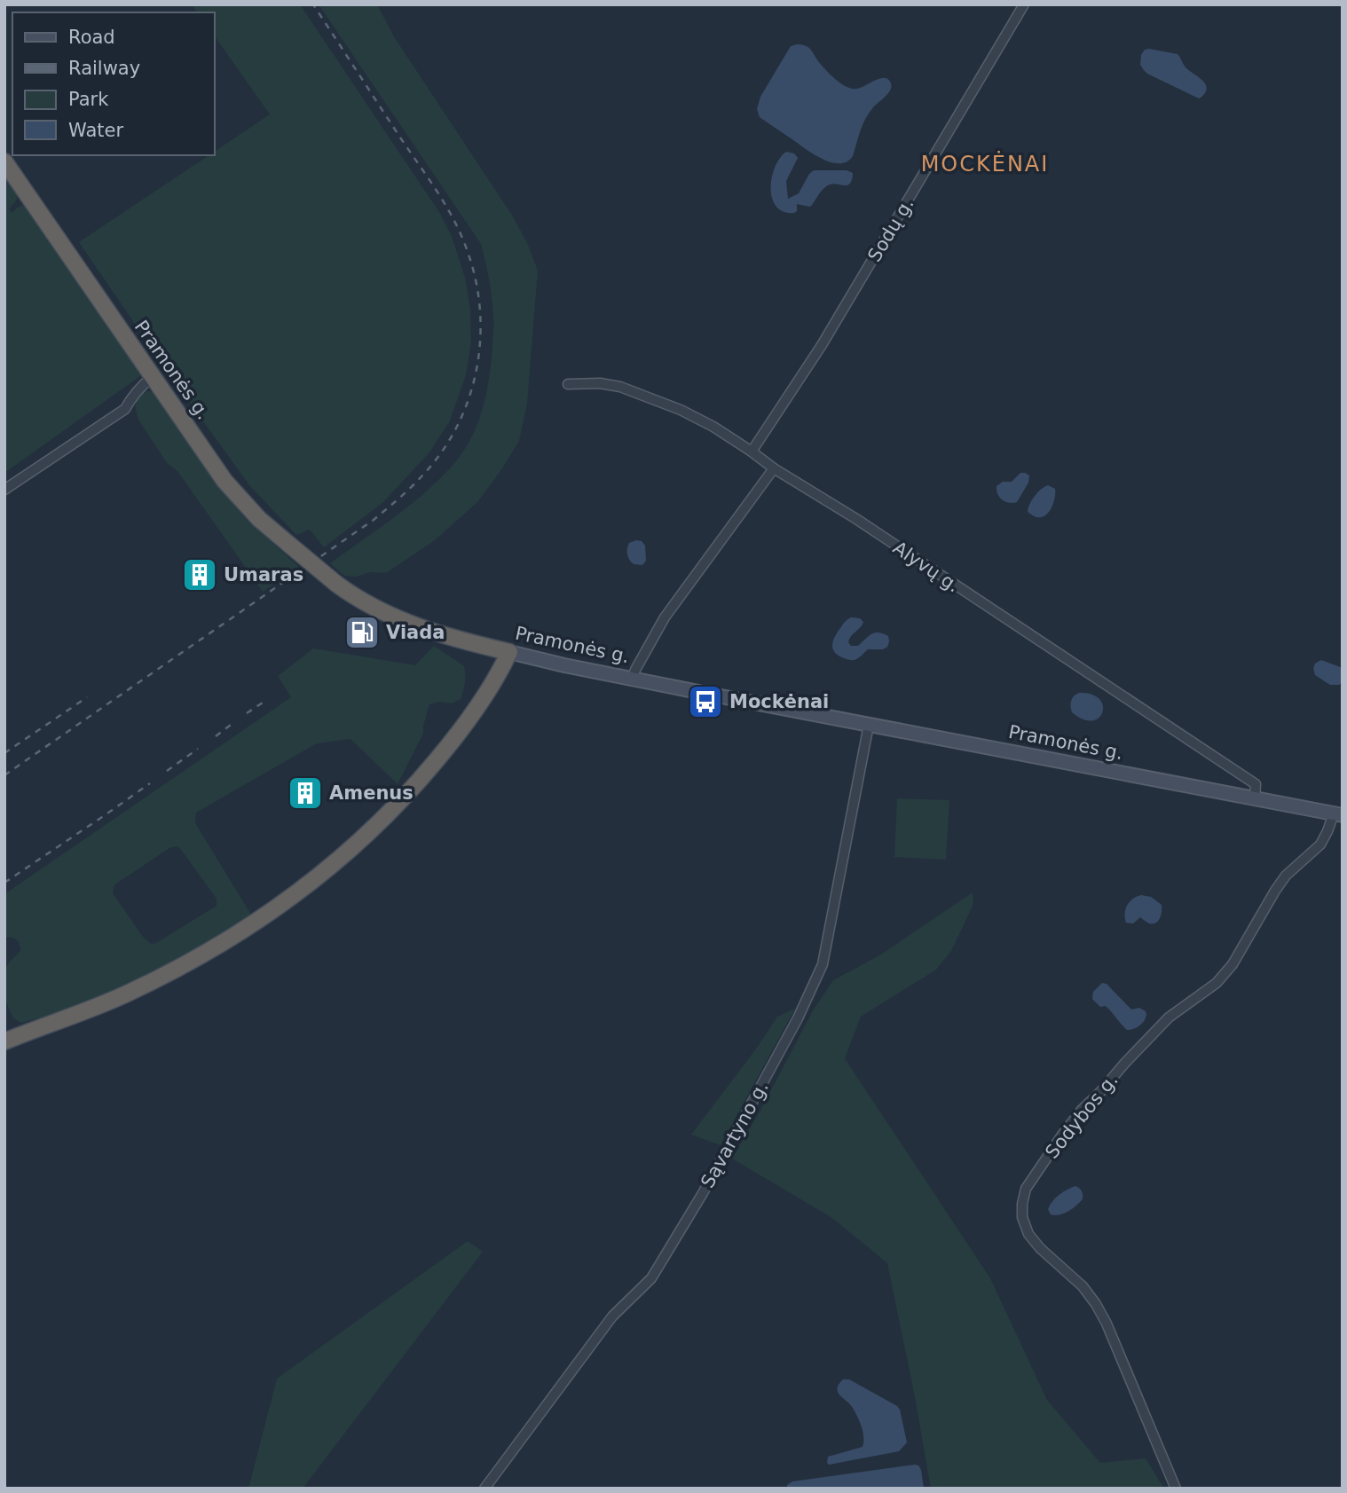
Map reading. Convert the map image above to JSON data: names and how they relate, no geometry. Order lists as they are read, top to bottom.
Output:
{
  "streets": {
    "highway": ["Pramonės g."],
    "street": [
      "Sodų g.",
      "Alyvų g.",
      "Sodybos g.",
      "Sąvartyno g."
    ]
  },
  "crossings": [
    ["Sodų g.", "Alyvų g."],
    ["Pramonės g.", "Alyvų g."],
    ["Pramonės g.", "Sodybos g."],
    ["Pramonės g.", "Sąvartyno g."]
  ],
  "districts": ["MOCKĖNAI"],
  "places": {
    "building": ["Umaras", "Amenus"],
    "fuel station": ["Viada"],
    "bus stop": ["Mockėnai"]
  },
  "legend": [
    "Road",
    "Railway",
    "Park",
    "Water"
  ]
}
